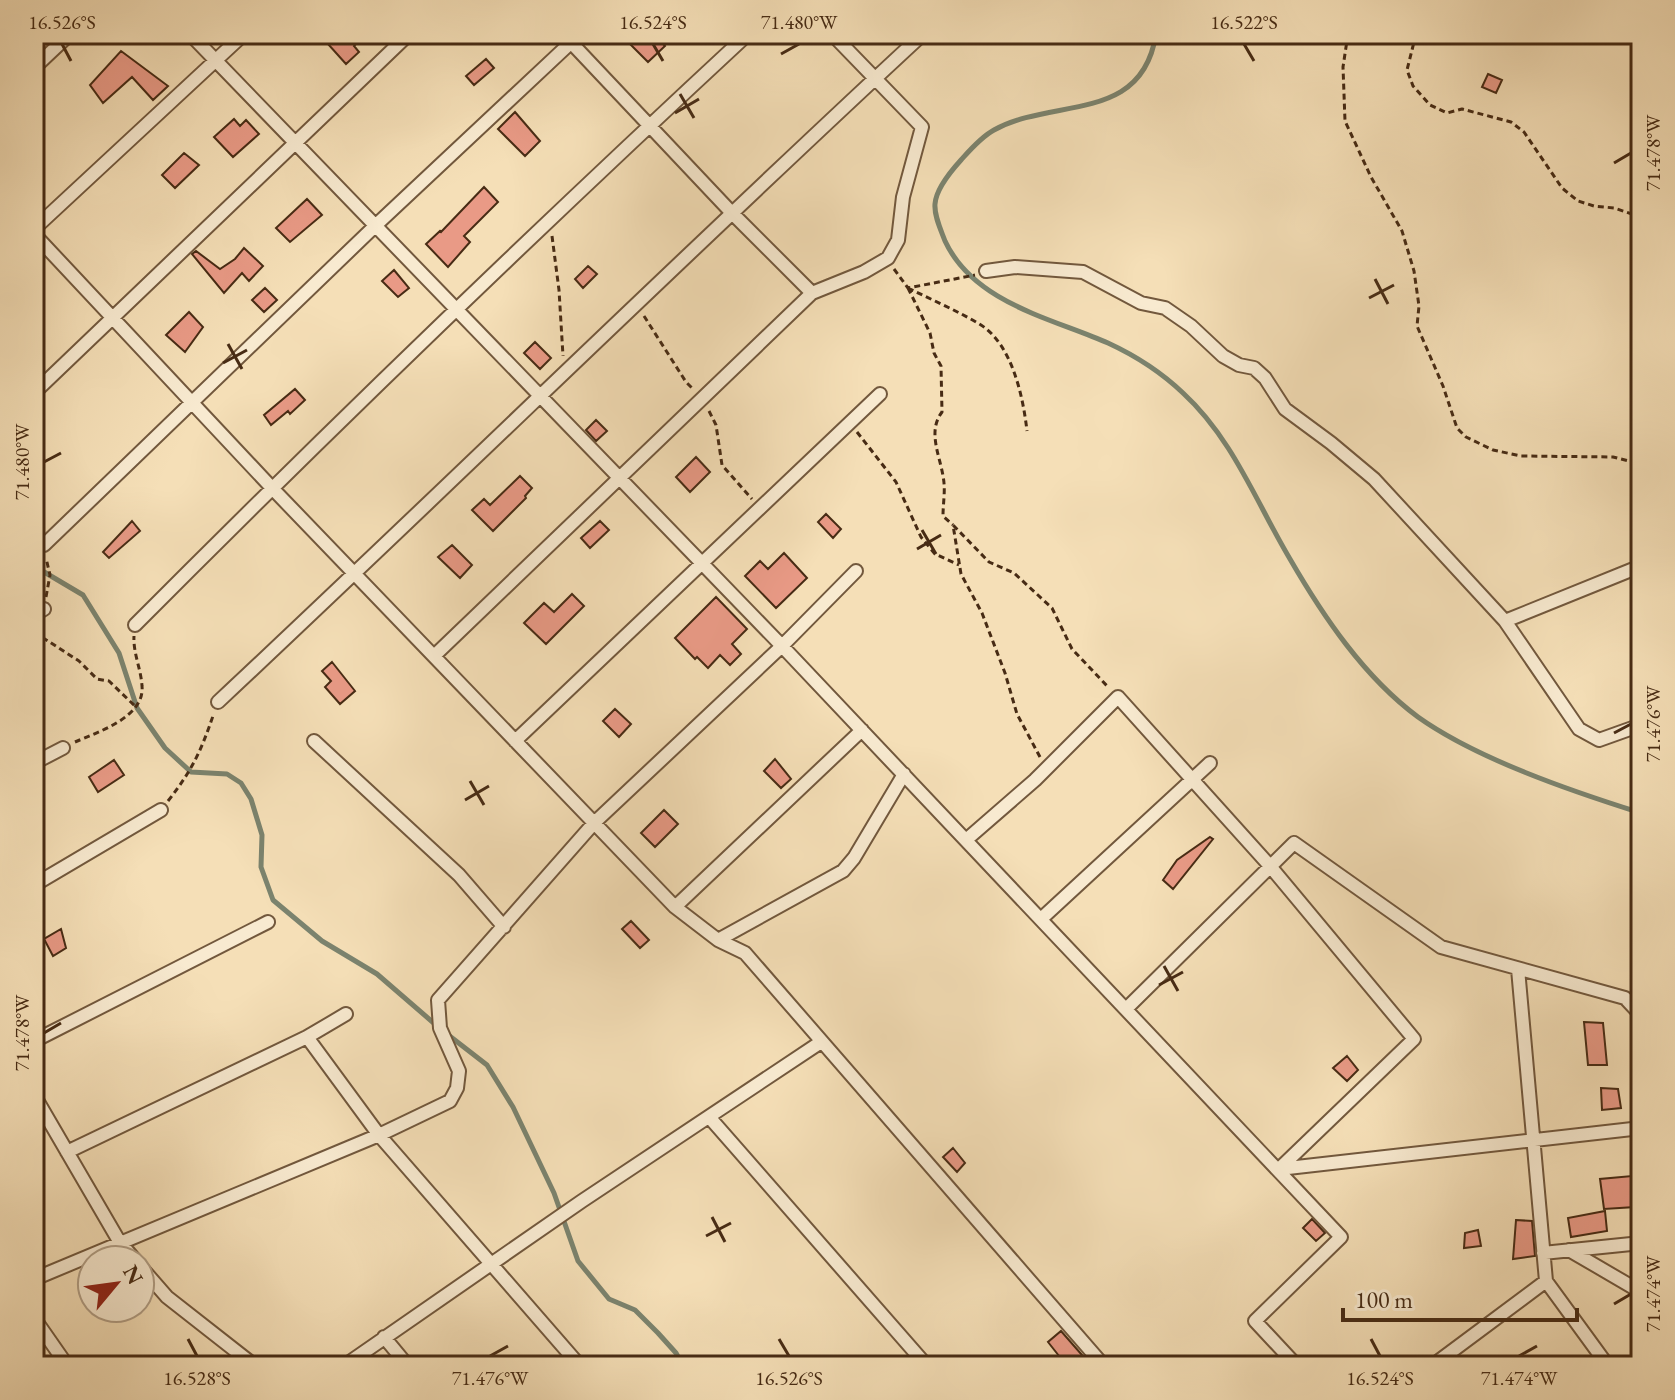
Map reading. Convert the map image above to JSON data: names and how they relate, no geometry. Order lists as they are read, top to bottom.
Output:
{
  "scale_bar": "100 m",
  "north": "top right",
  "coordinates": [
    "16.526°S",
    "16.524°S",
    "71.480°W",
    "16.522°S",
    "71.478°W",
    "71.476°W",
    "71.474°W",
    "16.528°S"
  ]
}
